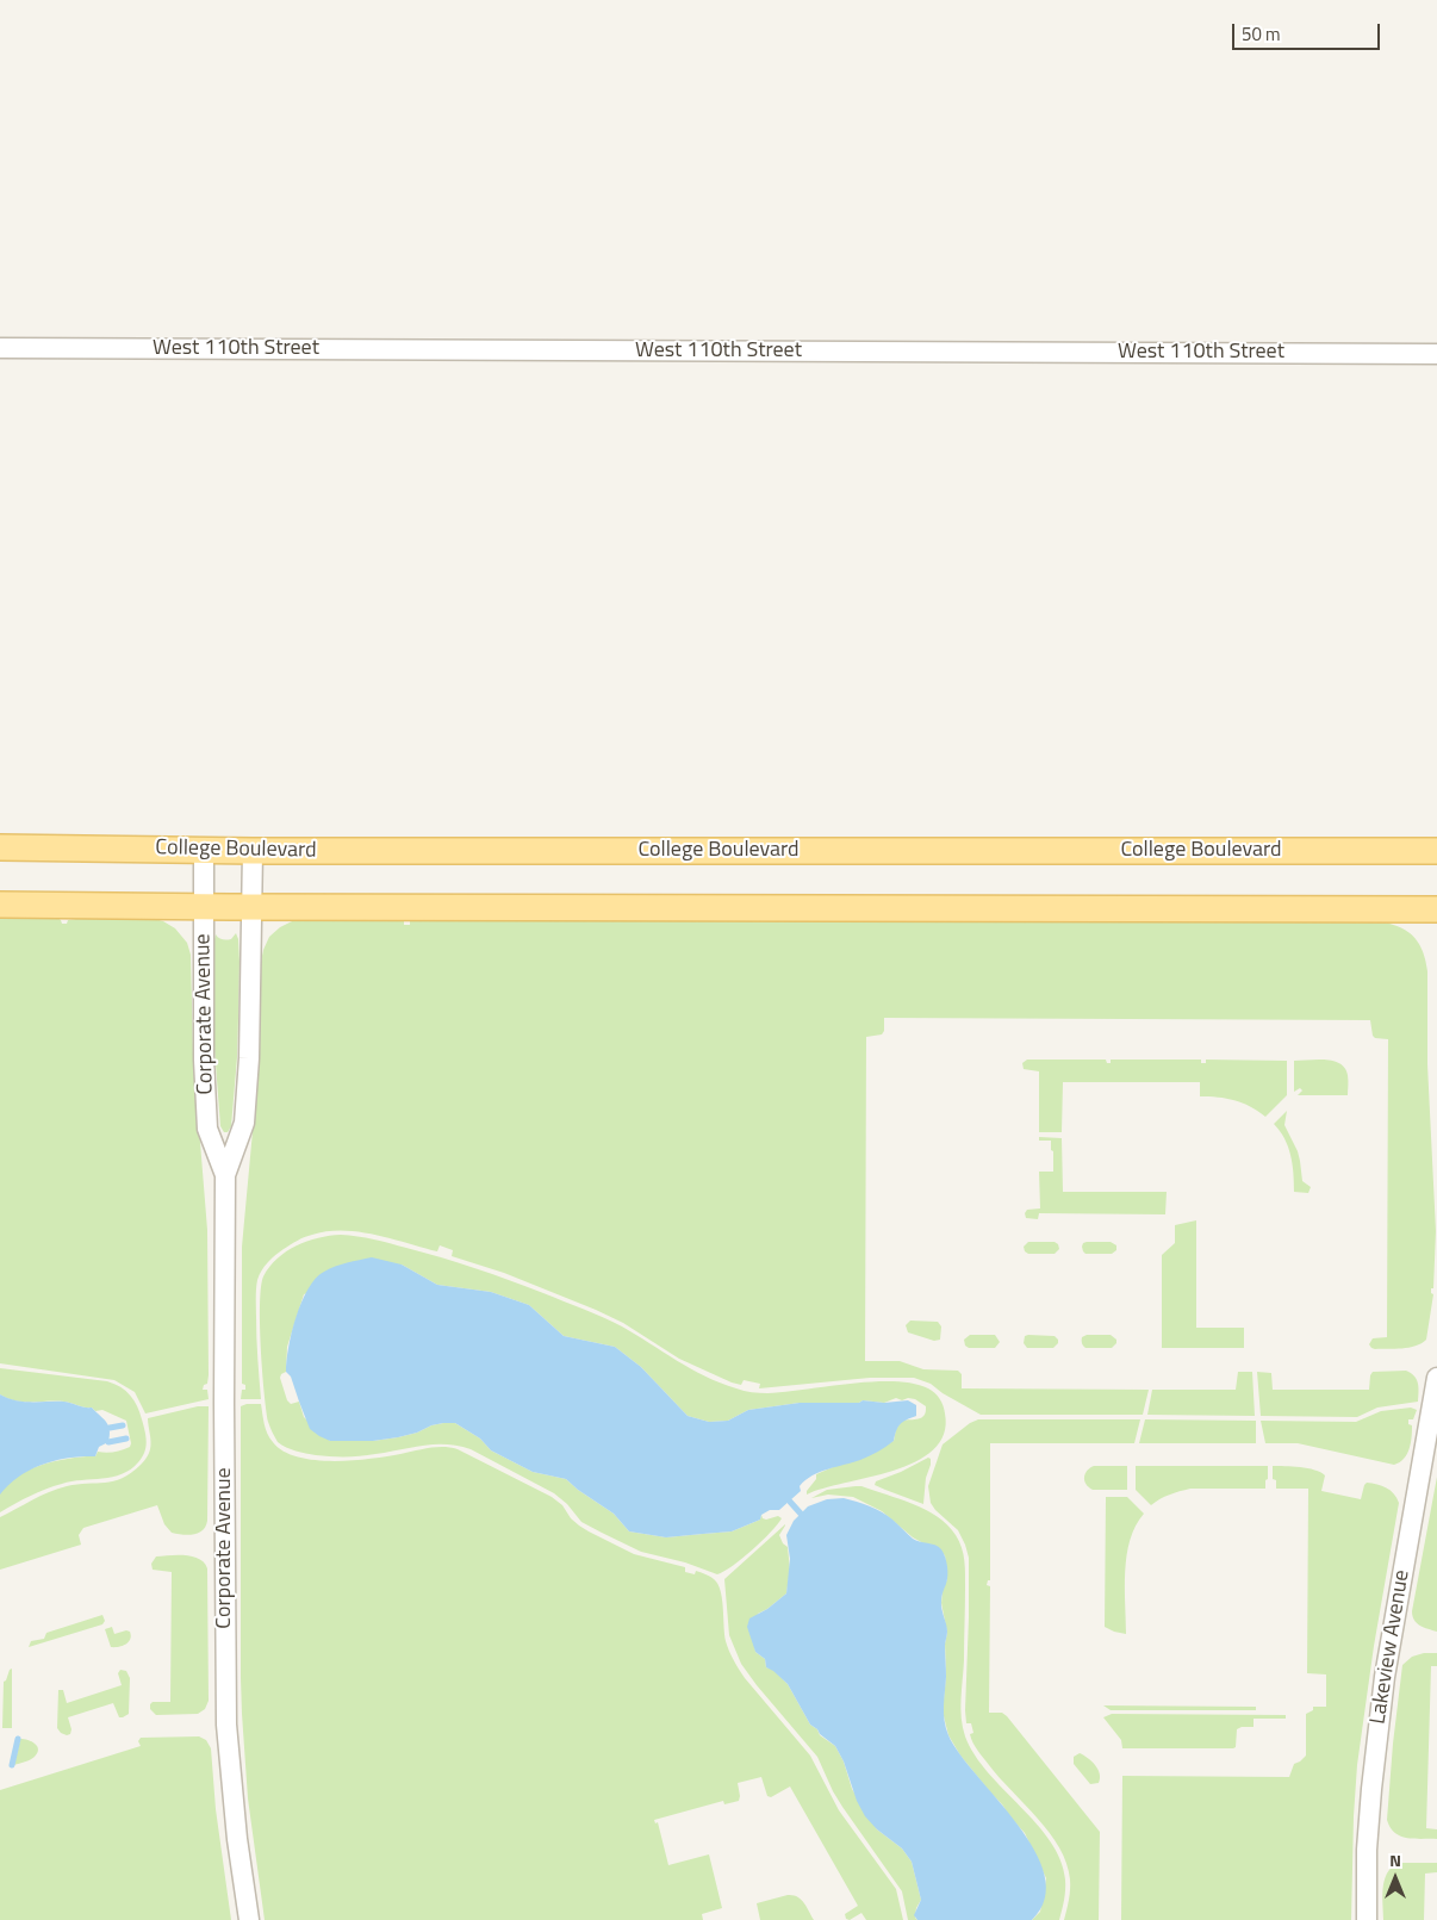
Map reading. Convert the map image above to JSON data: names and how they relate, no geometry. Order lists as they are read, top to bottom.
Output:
{
  "streets": {
    "main road": ["College Boulevard"],
    "street": ["West 110th Street", "Corporate Avenue", "Lakeview Avenue"]
  },
  "crossings": [
    ["College Boulevard", "Corporate Avenue"]
  ],
  "scale_bar": "50 m",
  "north": "top"
}
